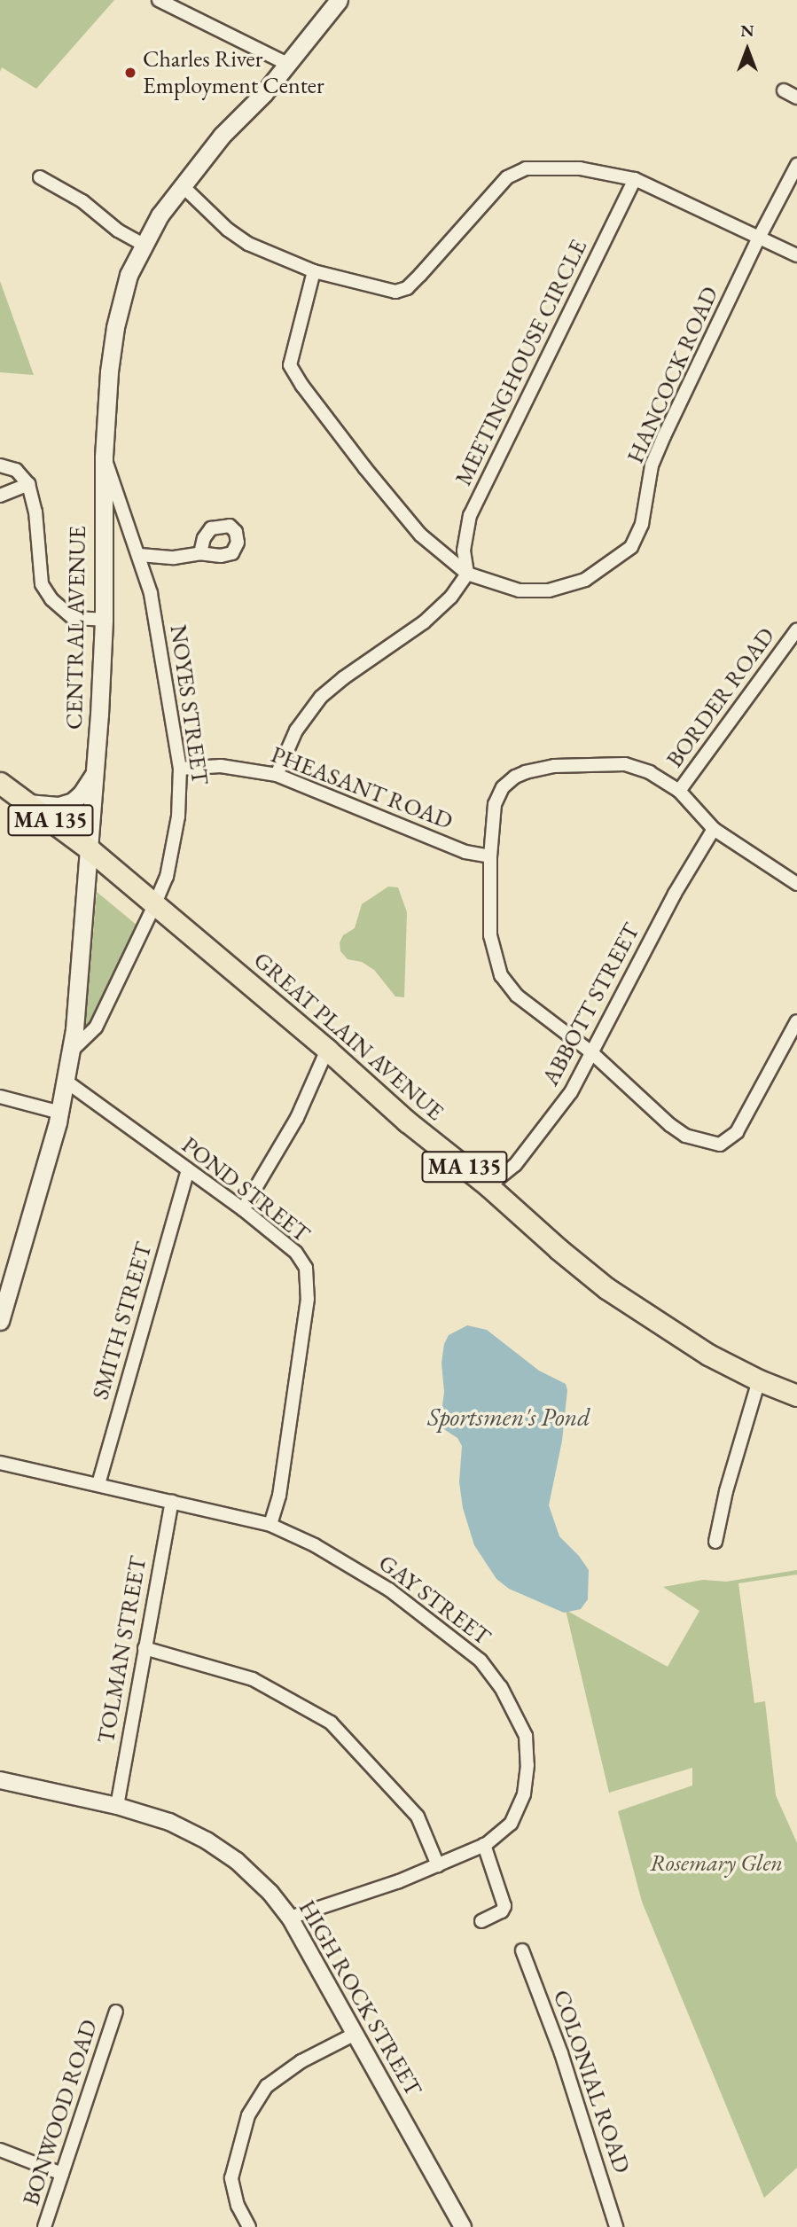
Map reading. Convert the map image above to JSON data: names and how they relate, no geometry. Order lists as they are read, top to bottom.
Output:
{
  "streets": {
    "main road": ["CENTRAL AVENUE", "MA 135", "GREAT PLAIN AVENUE"],
    "street": [
      "MEETINGHOUSE CIRCLE",
      "HANCOCK ROAD",
      "BORDER ROAD",
      "NOYES STREET",
      "PHEASANT ROAD",
      "ABBOTT STREET",
      "POND STREET",
      "SMITH STREET",
      "GAY STREET",
      "TOLMAN STREET",
      "HIGH ROCK STREET",
      "COLONIAL ROAD",
      "BONWOOD ROAD"
    ]
  },
  "crossings": [
    ["MEETINGHOUSE CIRCLE", "HANCOCK ROAD"],
    ["CENTRAL AVENUE", "NOYES STREET"],
    ["CENTRAL AVENUE", "GREAT PLAIN AVENUE"],
    ["CENTRAL AVENUE", "POND STREET"],
    ["NOYES STREET", "PHEASANT ROAD"],
    ["NOYES STREET", "GREAT PLAIN AVENUE"],
    ["ABBOTT STREET", "GREAT PLAIN AVENUE"],
    ["POND STREET", "SMITH STREET"],
    ["POND STREET", "GAY STREET"],
    ["SMITH STREET", "GAY STREET"],
    ["GAY STREET", "TOLMAN STREET"],
    ["GAY STREET", "HIGH ROCK STREET"],
    ["TOLMAN STREET", "HIGH ROCK STREET"]
  ],
  "water": ["Sportsmen's Pond"],
  "parks": ["Rosemary Glen"],
  "places": ["Charles River Employment Center"],
  "north": "top"
}
